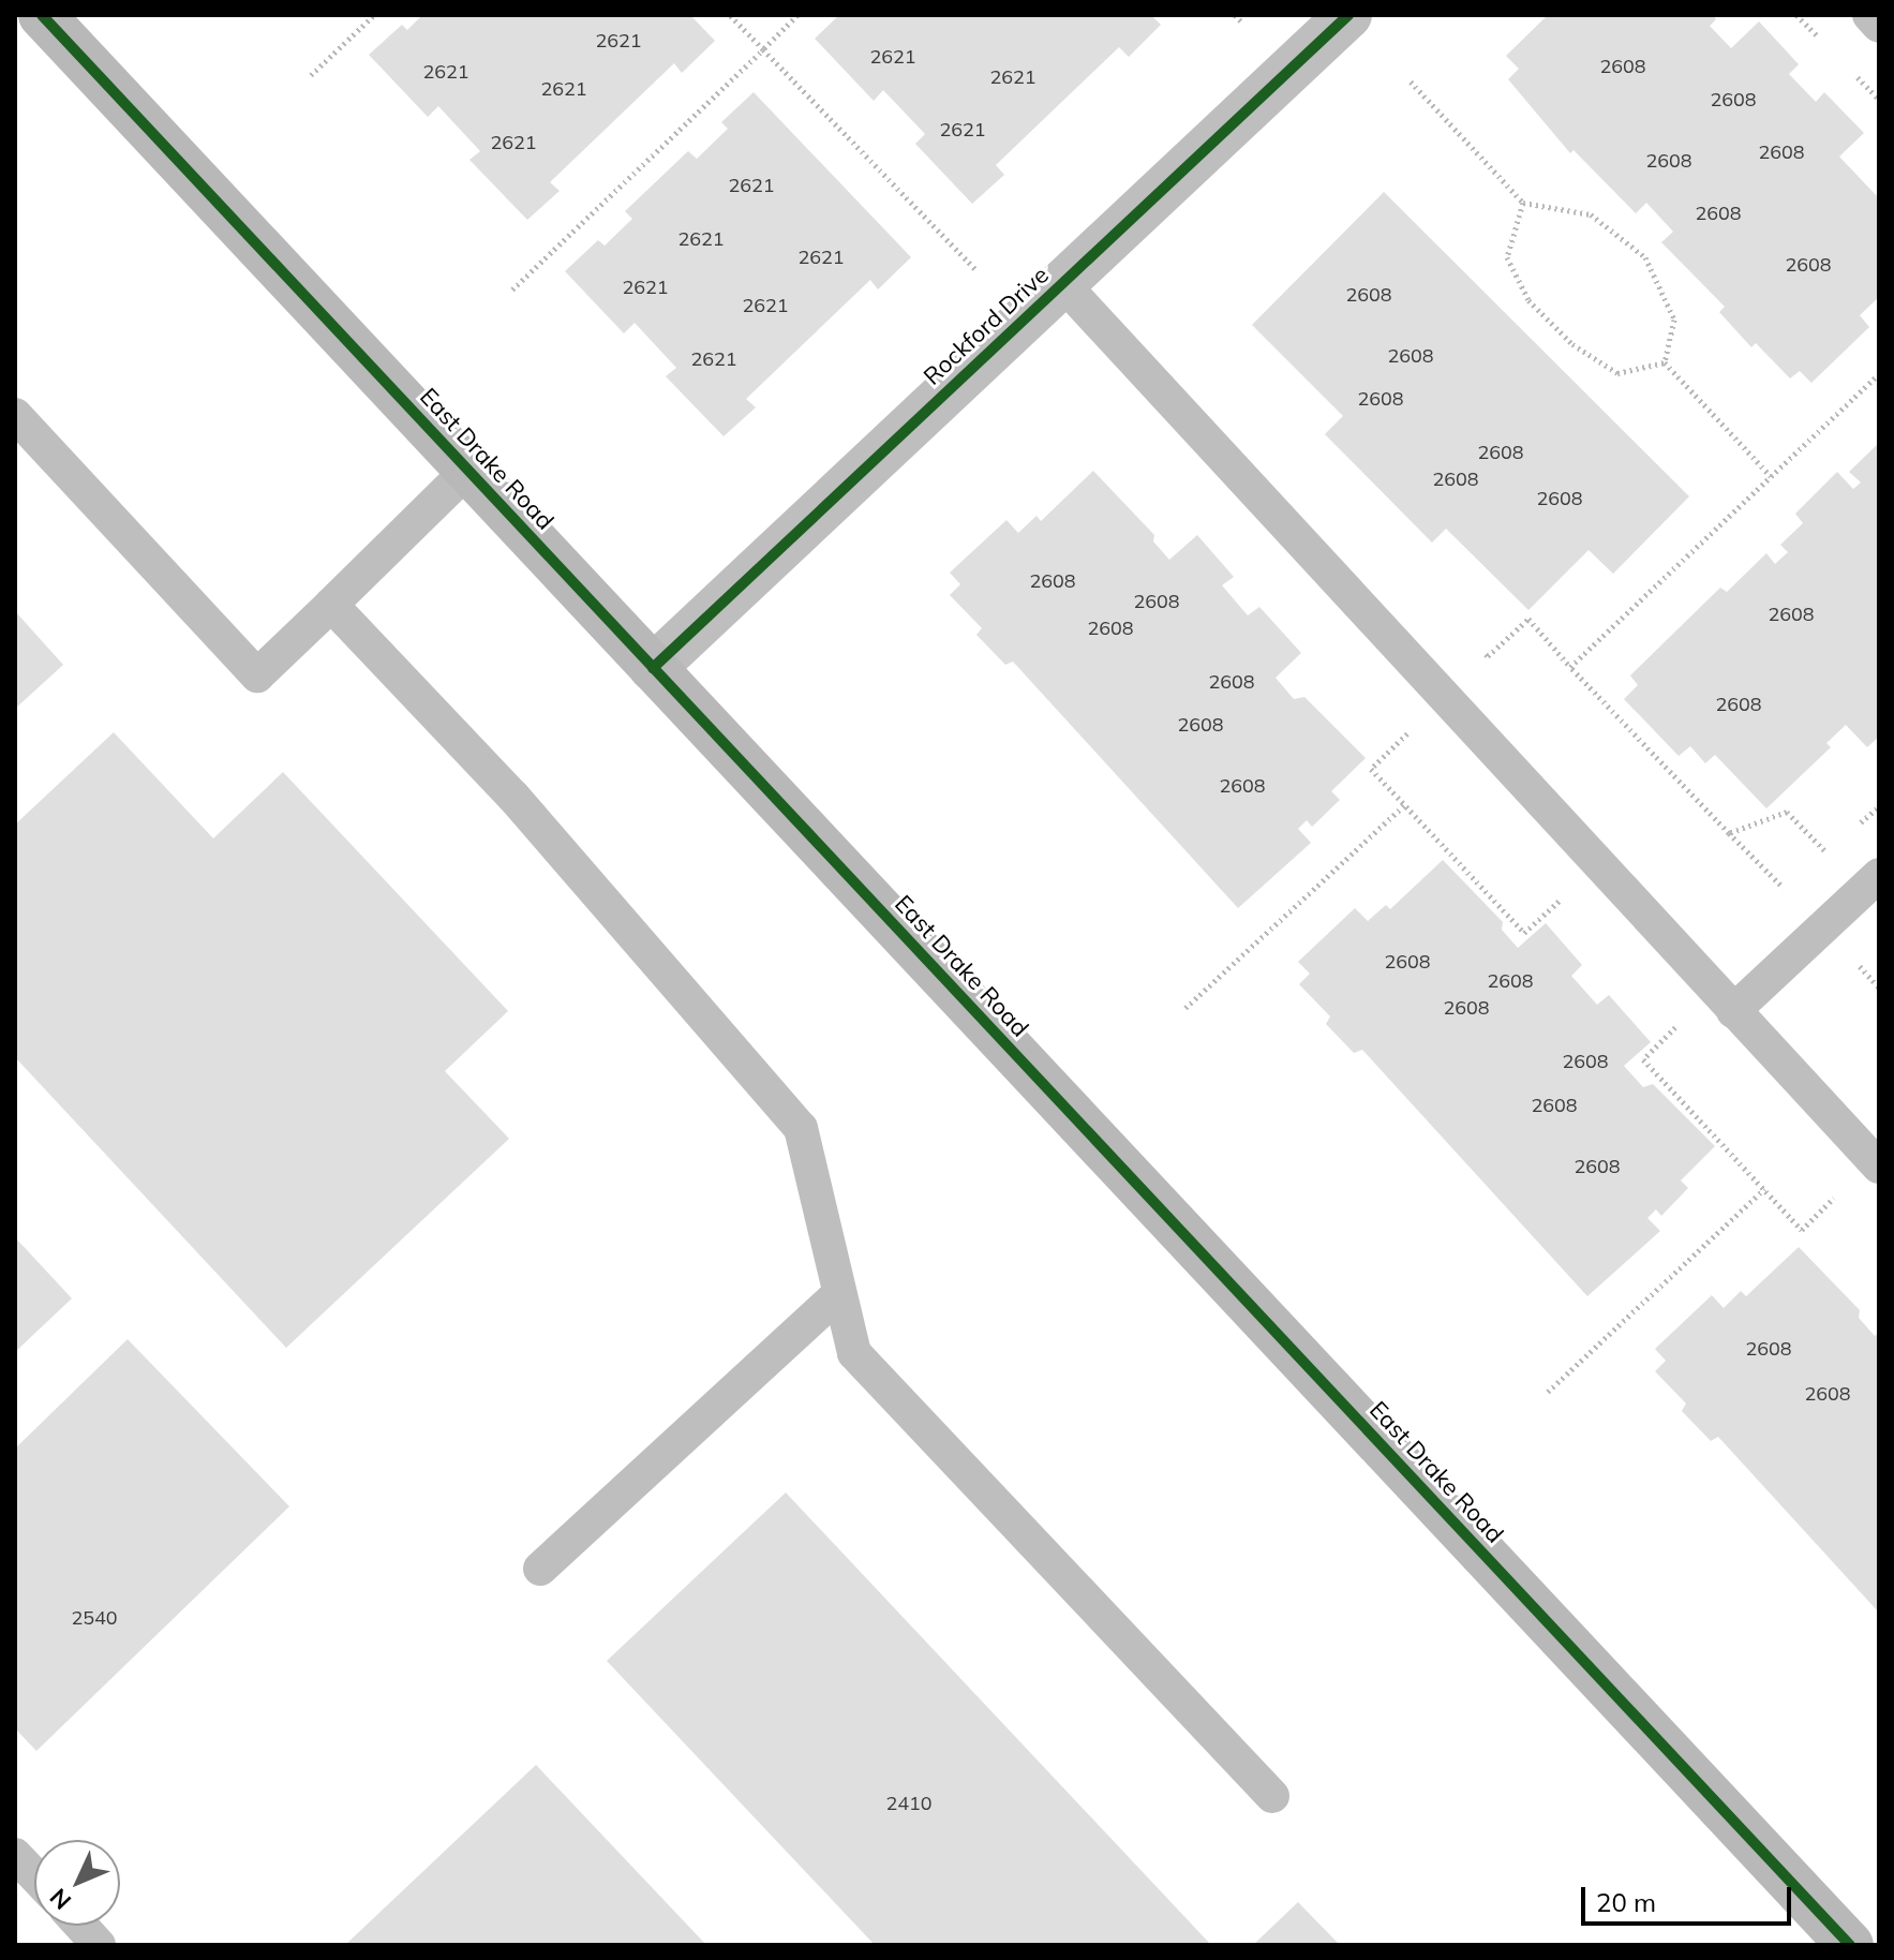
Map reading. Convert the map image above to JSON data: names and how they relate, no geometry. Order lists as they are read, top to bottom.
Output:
{
  "streets": {
    "main road": ["East Drake Road"],
    "street": ["Rockford Drive"]
  },
  "crossings": [
    ["Rockford Drive", "East Drake Road"]
  ],
  "house_numbers": [
    "2621",
    "2621",
    "2608",
    "2621",
    "2621",
    "2621",
    "2608",
    "2621",
    "2621",
    "2608",
    "2608",
    "2621",
    "2608",
    "2621",
    "2621",
    "2608",
    "2621",
    "2608",
    "2621",
    "2608",
    "2621",
    "2608",
    "2608",
    "2608",
    "2608",
    "2608",
    "2608",
    "2608",
    "2608",
    "2608",
    "2608",
    "2608",
    "2608",
    "2608",
    "2608",
    "2608",
    "2608",
    "2608",
    "2608",
    "2608",
    "2608",
    "2540",
    "2410"
  ],
  "scale_bar": "20 m",
  "north": "bottom left"
}
